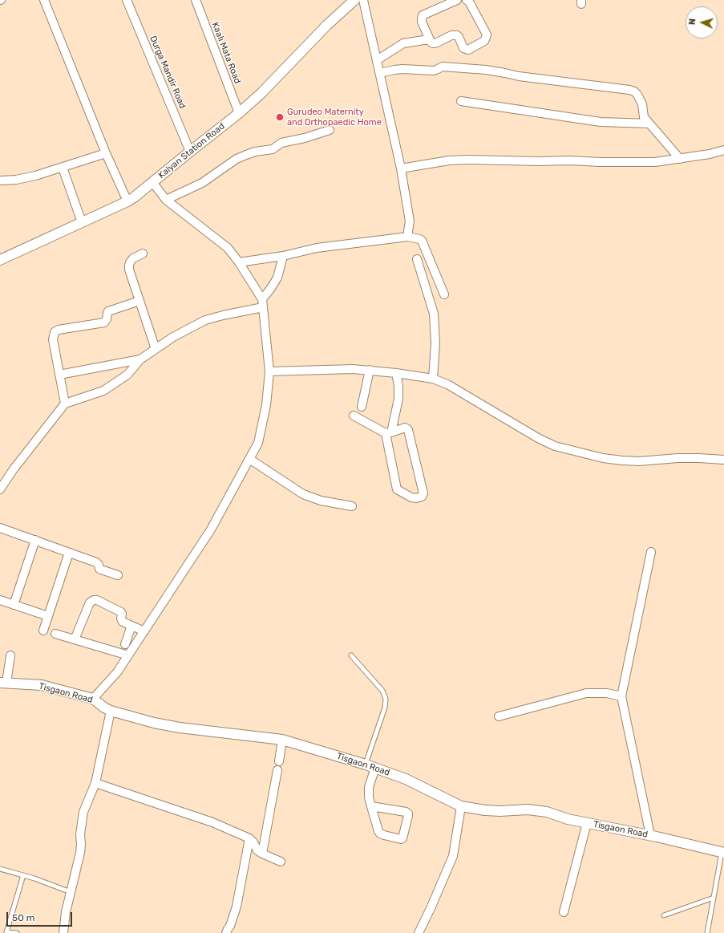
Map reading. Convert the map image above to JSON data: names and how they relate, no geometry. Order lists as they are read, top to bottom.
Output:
{
  "streets": {
    "street": [
      "Kaali Mata Road",
      "Durga Mandir Road",
      "Kalyan Station Road",
      "Tisgaon Road"
    ]
  },
  "crossings": [
    ["Kaali Mata Road", "Kalyan Station Road"],
    ["Durga Mandir Road", "Kalyan Station Road"]
  ],
  "places": ["Gurudeo Maternity and Orthopaedic Home"],
  "scale_bar": "50 m",
  "north": "left"
}
